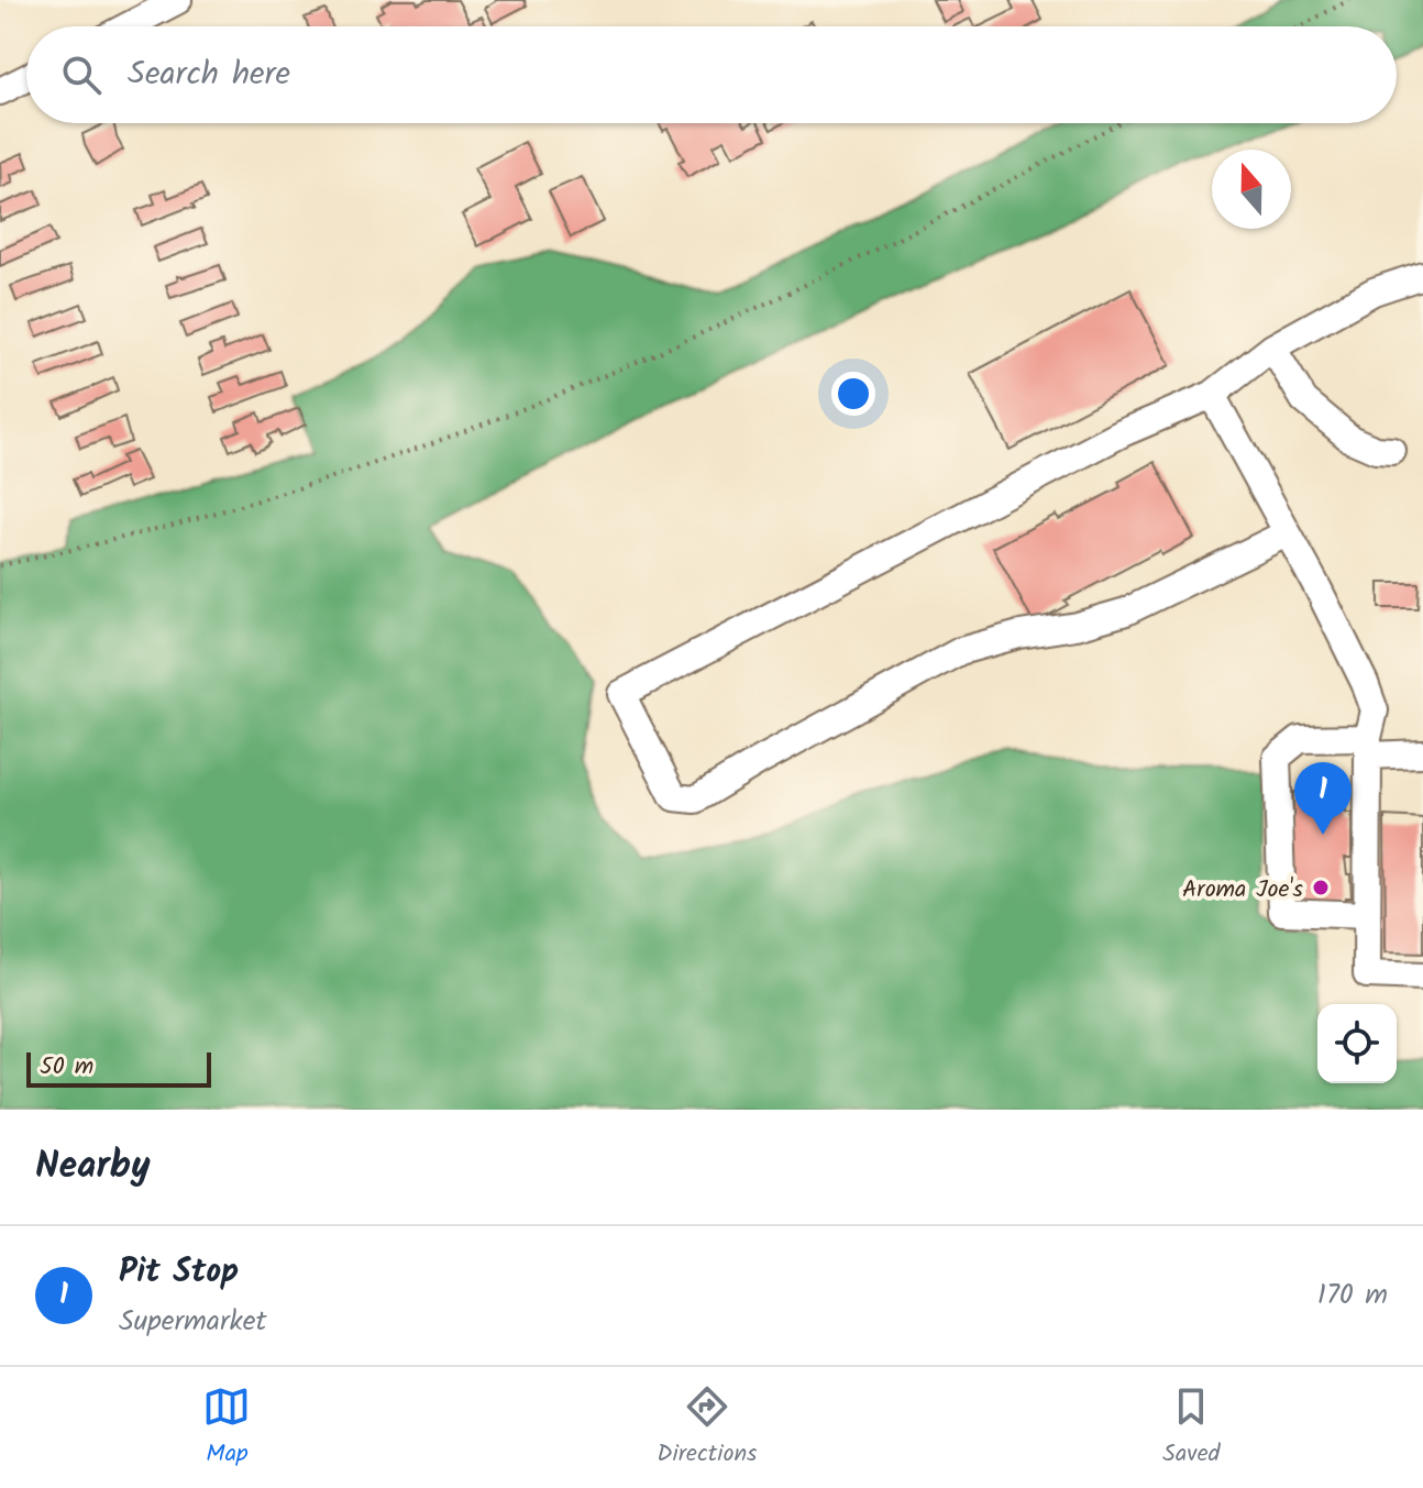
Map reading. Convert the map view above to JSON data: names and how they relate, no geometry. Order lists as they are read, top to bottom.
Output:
{
  "places": ["Aroma Joe's"],
  "scale_bar": "50 m",
  "north": "top",
  "page": {
    "search": "Search here",
    "pins": "1",
    "scale": "50 m",
    "heading": "Nearby",
    "list": [
      {
        "mark": "1",
        "name": "Pit Stop",
        "note": "Supermarket",
        "value": "170 m"
      }
    ],
    "nav": ["Map", "Directions", "Saved"]
  }
}
